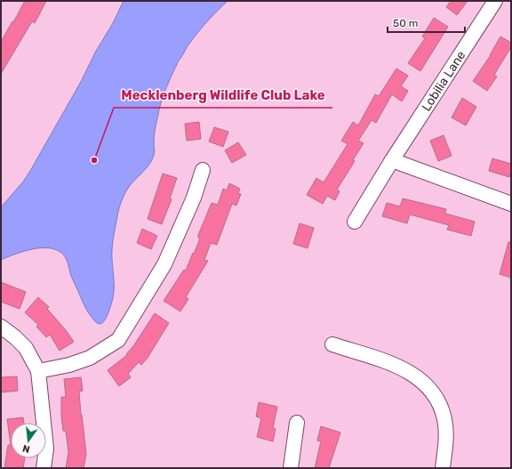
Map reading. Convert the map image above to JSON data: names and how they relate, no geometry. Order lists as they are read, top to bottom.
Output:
{
  "streets": {
    "street": ["Lobilia Lane"]
  },
  "places": ["Mecklenberg Wildlife Club Lake"],
  "scale_bar": "50 m",
  "north": "bottom"
}
